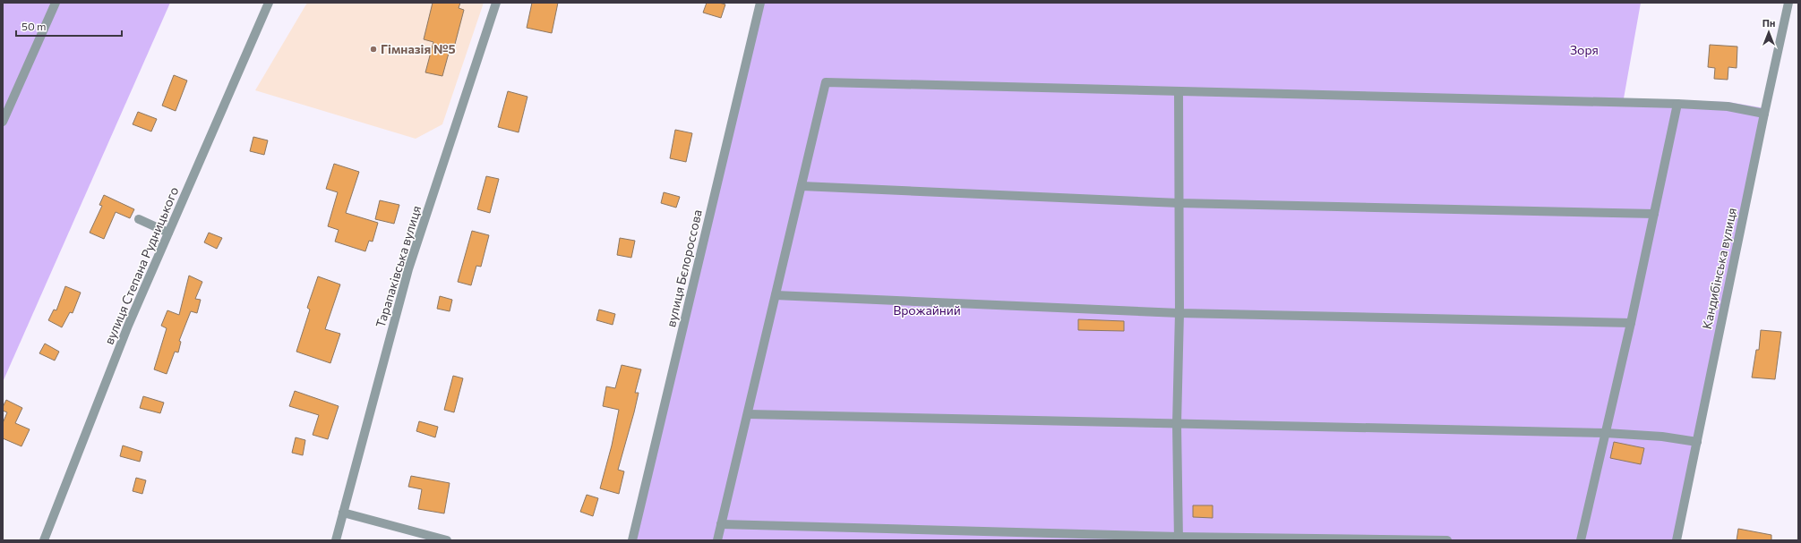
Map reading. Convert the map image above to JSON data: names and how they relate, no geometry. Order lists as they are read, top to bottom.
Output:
{
  "streets": {
    "street": [
      "вулиця Степана Рудницького",
      "Тарапаківська вулиця",
      "вулиця Бєлороссова",
      "Кандибінська вулиця"
    ]
  },
  "parks": ["Зоря", "Врожайний"],
  "places": ["Гімназія №5"],
  "scale_bar": "50 m",
  "north": "top"
}
